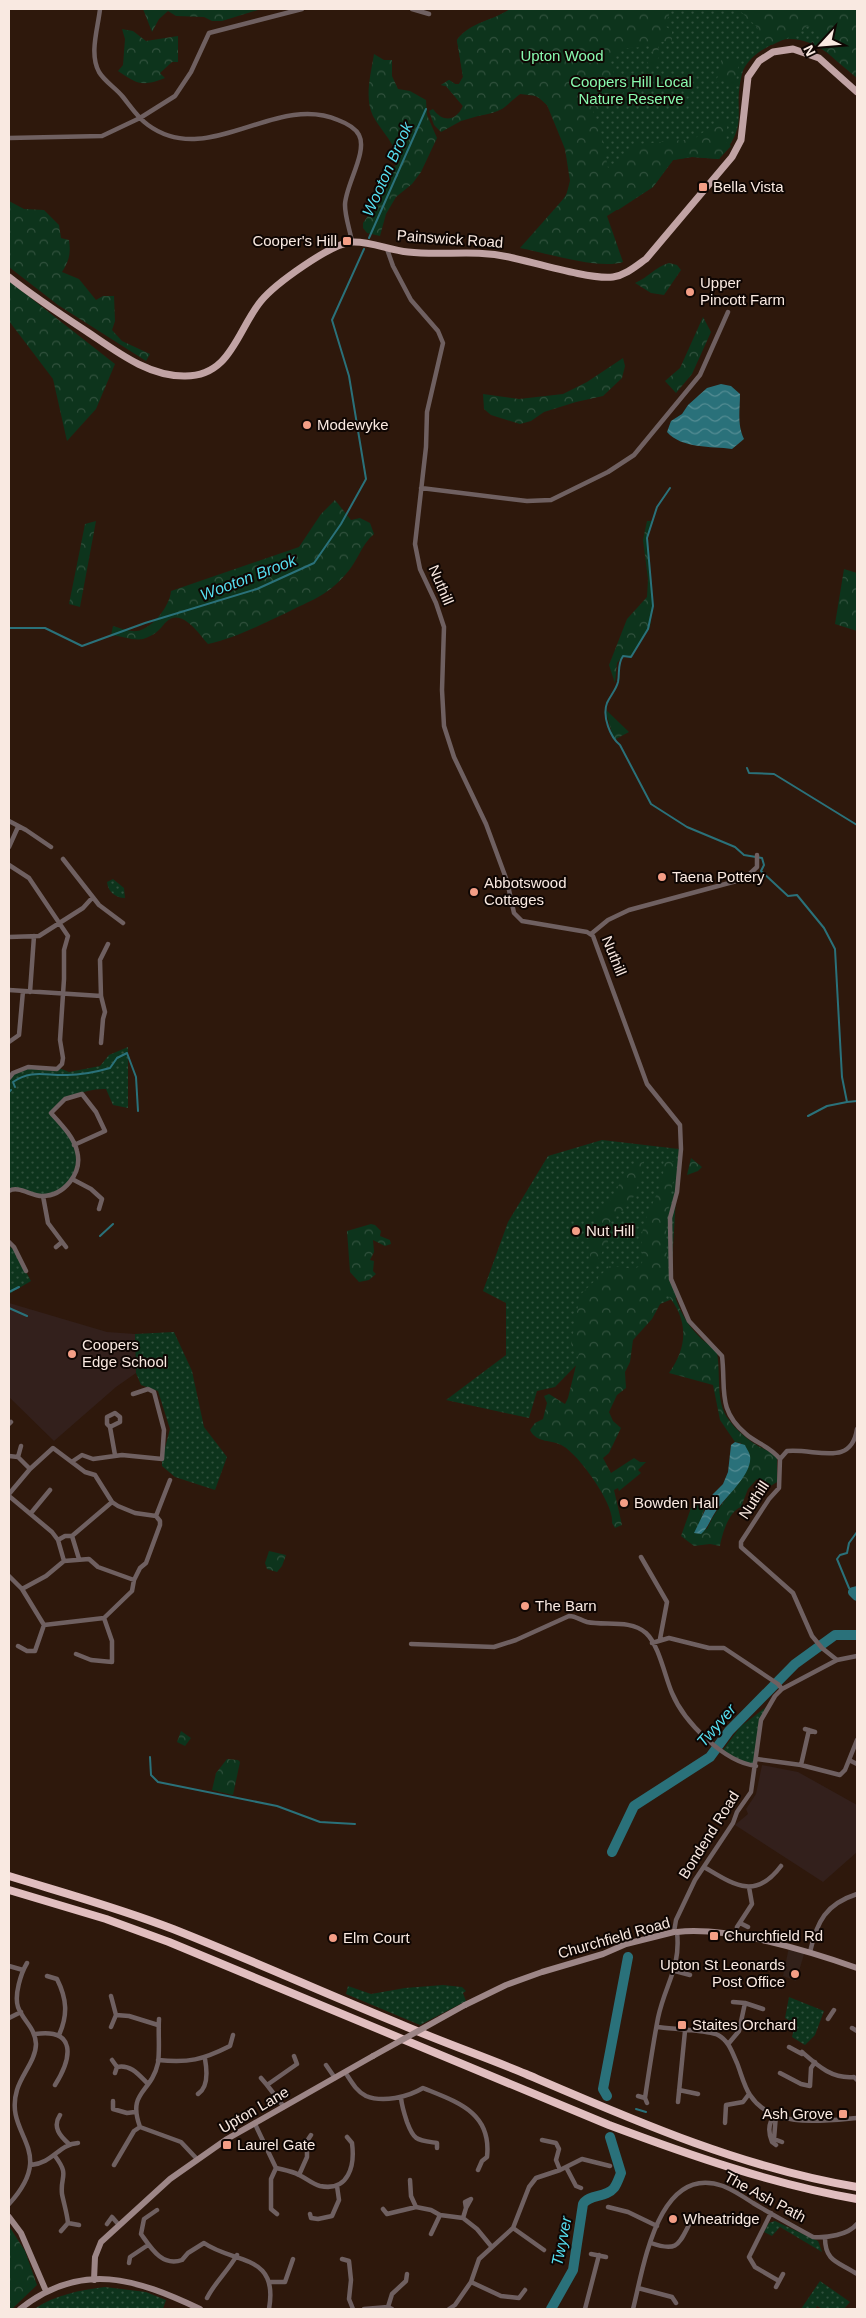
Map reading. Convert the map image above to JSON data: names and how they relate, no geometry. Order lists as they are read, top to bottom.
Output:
{
  "streets": {
    "main road": ["Painswick Road"],
    "street": [
      "Nuthill",
      "Bondend Road",
      "Churchfield Road",
      "Upton Lane",
      "The Ash Path"
    ]
  },
  "crossings": [
    ["Painswick Road", "Nuthill"],
    ["Nuthill", "Bondend Road"],
    ["Bondend Road", "Churchfield Road"],
    ["Churchfield Road", "Upton Lane"]
  ],
  "water": ["Wooton Brook", "Twyver"],
  "parks": ["Upton Wood", "Coopers Hill Local Nature Reserve"],
  "places": {
    "transit": [
      "Bella Vista",
      "Cooper's Hill",
      "Churchfield Rd",
      "Staites Orchard",
      "Ash Grove",
      "Laurel Gate"
    ],
    "other": [
      "Upper Pincott Farm",
      "Modewyke",
      "Taena Pottery",
      "Abbotswood Cottages",
      "Nut Hill",
      "Coopers Edge School",
      "Bowden Hall",
      "The Barn",
      "Elm Court",
      "Upton St Leonards Post Office",
      "Wheatridge"
    ]
  },
  "north": "bottom left"
}
